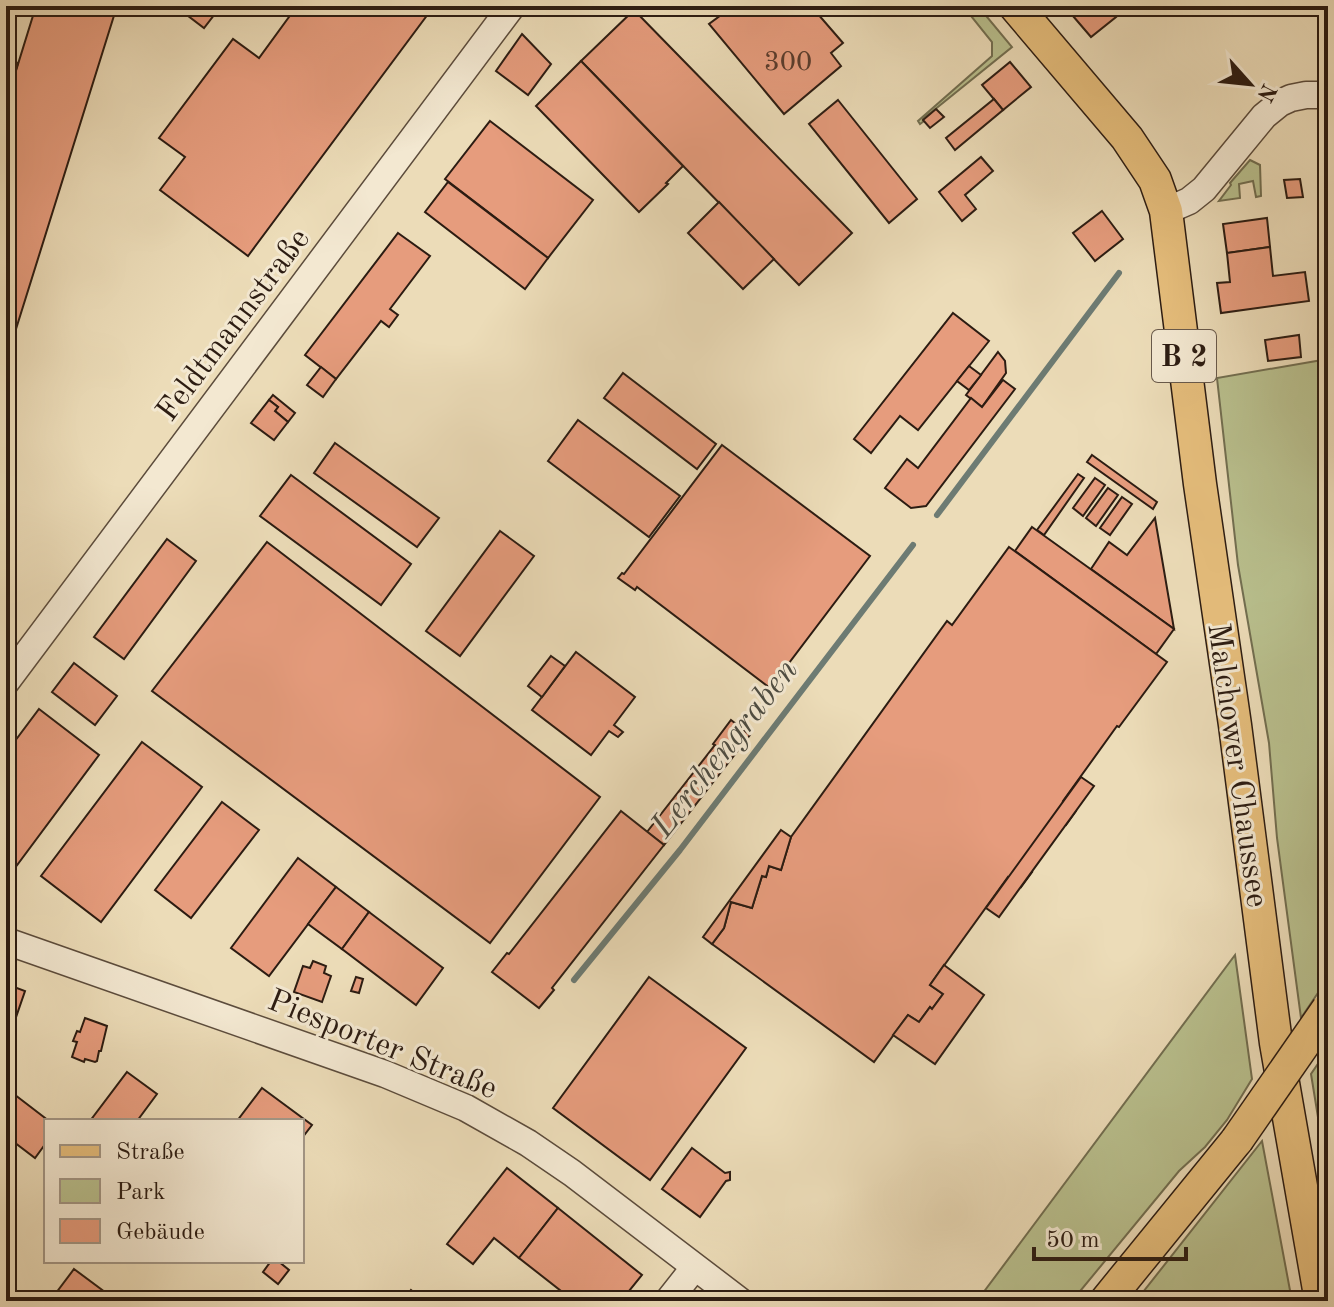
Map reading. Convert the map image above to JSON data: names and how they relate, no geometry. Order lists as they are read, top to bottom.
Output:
{
  "streets": {
    "main road": ["B 2", "Malchower Chaussee"],
    "street": ["Feldtmannstraße", "Piesporter Straße"]
  },
  "crossings": [
    ["B 2", "Malchower Chaussee"]
  ],
  "water": ["Lerchengraben"],
  "house_numbers": ["300"],
  "legend": ["Straße", "Park", "Gebäude"],
  "scale_bar": "50 m",
  "north": "bottom right"
}
